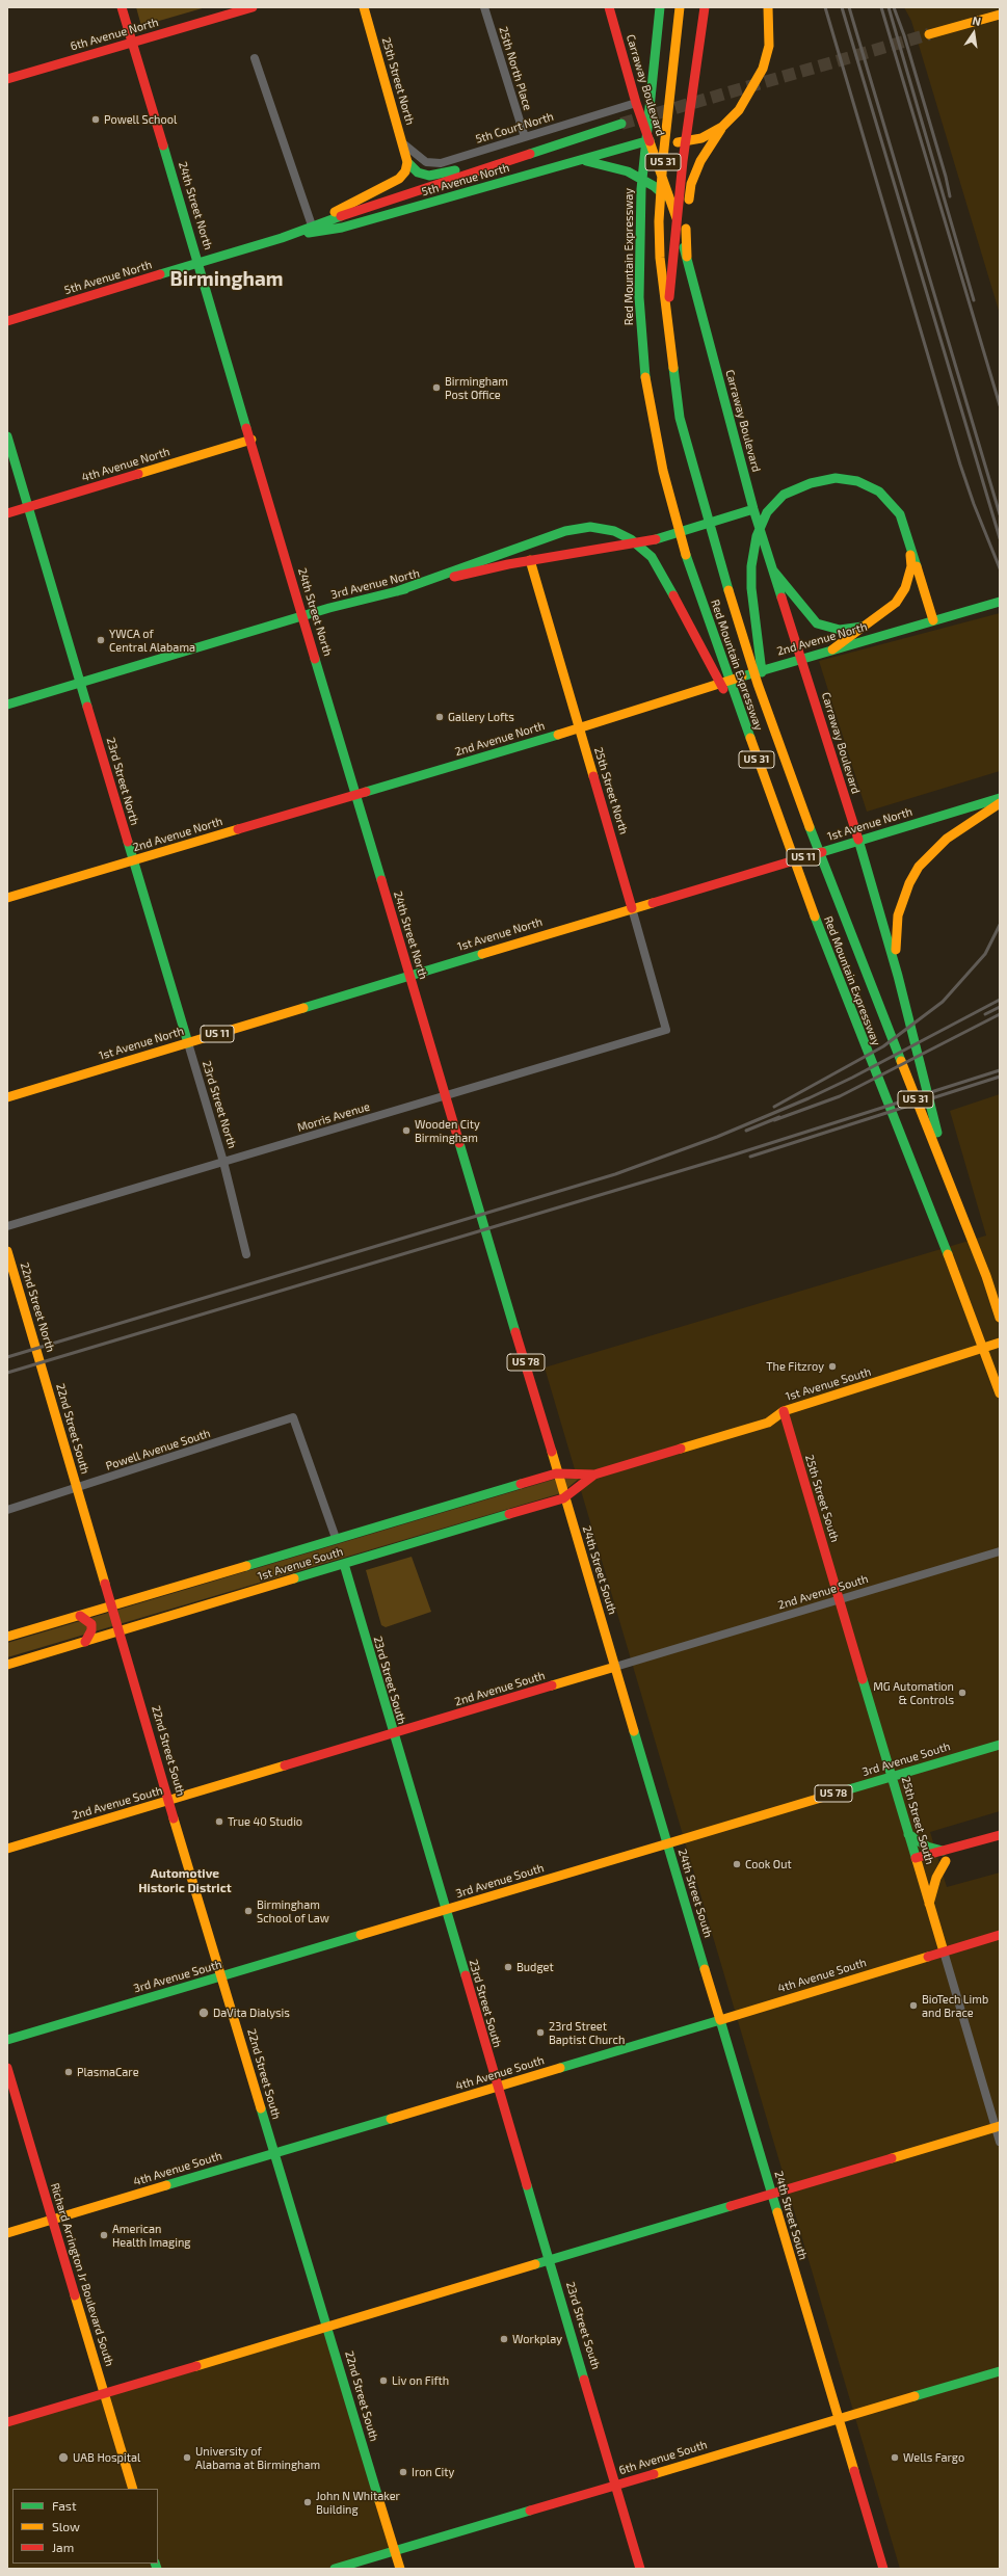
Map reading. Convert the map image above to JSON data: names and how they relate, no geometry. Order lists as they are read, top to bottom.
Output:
{
  "streets": {
    "main road": [
      "6th Avenue North",
      "25th Street North",
      "Carraway Boulevard",
      "US 31",
      "5th Avenue North",
      "24th Street North",
      "Red Mountain Expressway",
      "4th Avenue North",
      "3rd Avenue North",
      "2nd Avenue North",
      "23rd Street North",
      "1st Avenue North",
      "US 11",
      "22nd Street North",
      "US 78",
      "1st Avenue South",
      "22nd Street South",
      "25th Street South",
      "24th Street South",
      "2nd Avenue South",
      "23rd Street South",
      "3rd Avenue South",
      "4th Avenue South",
      "Richard Arrington Jr Boulevard South",
      "6th Avenue South"
    ],
    "street": [
      "25th North Place",
      "5th Court North",
      "Morris Avenue",
      "Powell Avenue South"
    ]
  },
  "crossings": [
    ["6th Avenue North", "24th Street North"],
    ["25th North Place", "5th Court North"],
    ["25th Street North", "5th Court North"],
    ["25th Street North", "5th Avenue North"],
    ["25th Street North", "3rd Avenue North"],
    ["25th Street North", "2nd Avenue North"],
    ["25th Street North", "1st Avenue North"],
    ["25th Street North", "Morris Avenue"],
    ["Carraway Boulevard", "5th Court North"],
    ["Carraway Boulevard", "5th Avenue North"],
    ["Carraway Boulevard", "3rd Avenue North"],
    ["Carraway Boulevard", "2nd Avenue North"],
    ["Carraway Boulevard", "1st Avenue North"],
    ["5th Avenue North", "24th Street North"],
    ["24th Street North", "4th Avenue North"],
    ["24th Street North", "3rd Avenue North"],
    ["24th Street North", "2nd Avenue North"],
    ["24th Street North", "1st Avenue North"],
    ["24th Street North", "24th Street South"],
    ["4th Avenue North", "23rd Street North"],
    ["3rd Avenue North", "23rd Street North"],
    ["2nd Avenue North", "23rd Street North"],
    ["23rd Street North", "1st Avenue North"],
    ["23rd Street North", "Morris Avenue"],
    ["22nd Street North", "22nd Street South"],
    ["1st Avenue South", "22nd Street South"],
    ["1st Avenue South", "Powell Avenue South"],
    ["1st Avenue South", "25th Street South"],
    ["1st Avenue South", "23rd Street South"],
    ["22nd Street South", "2nd Avenue South"],
    ["22nd Street South", "3rd Avenue South"],
    ["22nd Street South", "4th Avenue South"],
    ["22nd Street South", "6th Avenue South"],
    ["25th Street South", "2nd Avenue South"],
    ["25th Street South", "3rd Avenue South"],
    ["25th Street South", "4th Avenue South"],
    ["24th Street South", "2nd Avenue South"],
    ["24th Street South", "3rd Avenue South"],
    ["24th Street South", "4th Avenue South"],
    ["24th Street South", "6th Avenue South"],
    ["2nd Avenue South", "23rd Street South"],
    ["23rd Street South", "3rd Avenue South"],
    ["23rd Street South", "4th Avenue South"],
    ["23rd Street South", "6th Avenue South"],
    ["4th Avenue South", "Richard Arrington Jr Boulevard South"]
  ],
  "districts": ["Birmingham", "Automotive Historic District"],
  "places": [
    "Powell School",
    "Birmingham Post Office",
    "YWCA of Central Alabama",
    "Gallery Lofts",
    "Wooden City Birmingham",
    "The Fitzroy",
    "MG Automation & Controls",
    "True 40 Studio",
    "Cook Out",
    "Birmingham School of Law",
    "Budget",
    "BioTech Limb and Brace",
    "DaVita Dialysis",
    "23rd Street Baptist Church",
    "PlasmaCare",
    "American Health Imaging",
    "Workplay",
    "Liv on Fifth",
    "UAB Hospital",
    "University of Alabama at Birmingham",
    "Wells Fargo",
    "Iron City",
    "John N Whitaker Building"
  ],
  "legend": ["Fast", "Slow", "Jam"],
  "north": "top"
}
